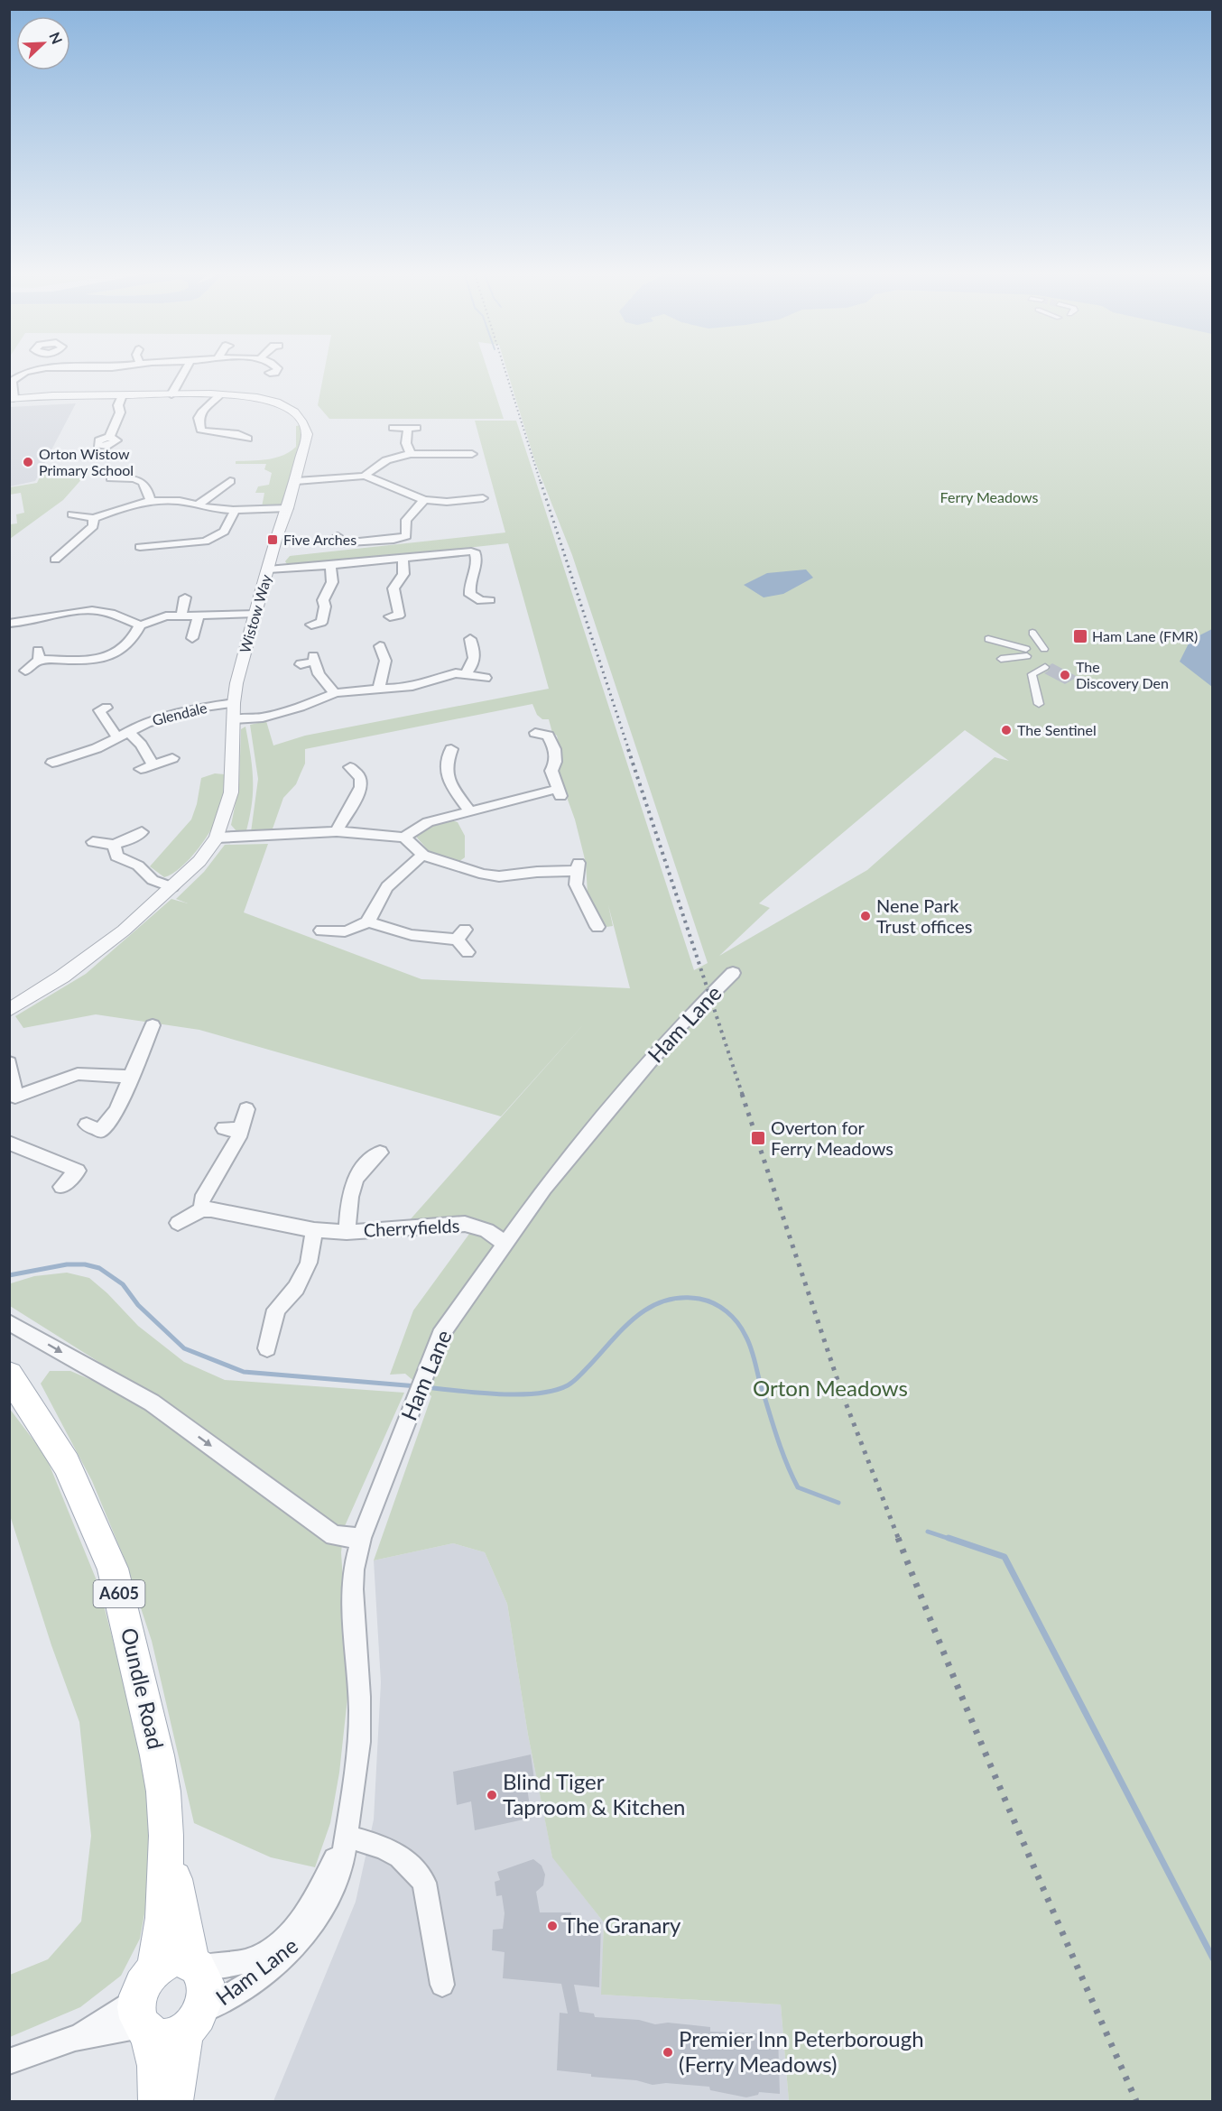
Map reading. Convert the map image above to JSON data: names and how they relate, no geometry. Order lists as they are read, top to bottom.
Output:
{
  "streets": {
    "main road": ["A605", "Oundle Road"],
    "street": [
      "Wistow Way",
      "Glendale",
      "Ham Lane",
      "Cherryfields"
    ]
  },
  "crossings": [
    ["Wistow Way", "Glendale"],
    ["Ham Lane", "Cherryfields"],
    ["Ham Lane", "Oundle Road"]
  ],
  "parks": ["Ferry Meadows", "Orton Meadows"],
  "places": {
    "other": [
      "Orton Wistow Primary School",
      "The Discovery Den",
      "The Sentinel",
      "Nene Park Trust offices",
      "Blind Tiger Taproom & Kitchen",
      "The Granary",
      "Premier Inn Peterborough (Ferry Meadows)"
    ],
    "transit": ["Five Arches", "Ham Lane (FMR)", "Overton for Ferry Meadows"]
  },
  "north": "top right"
}
